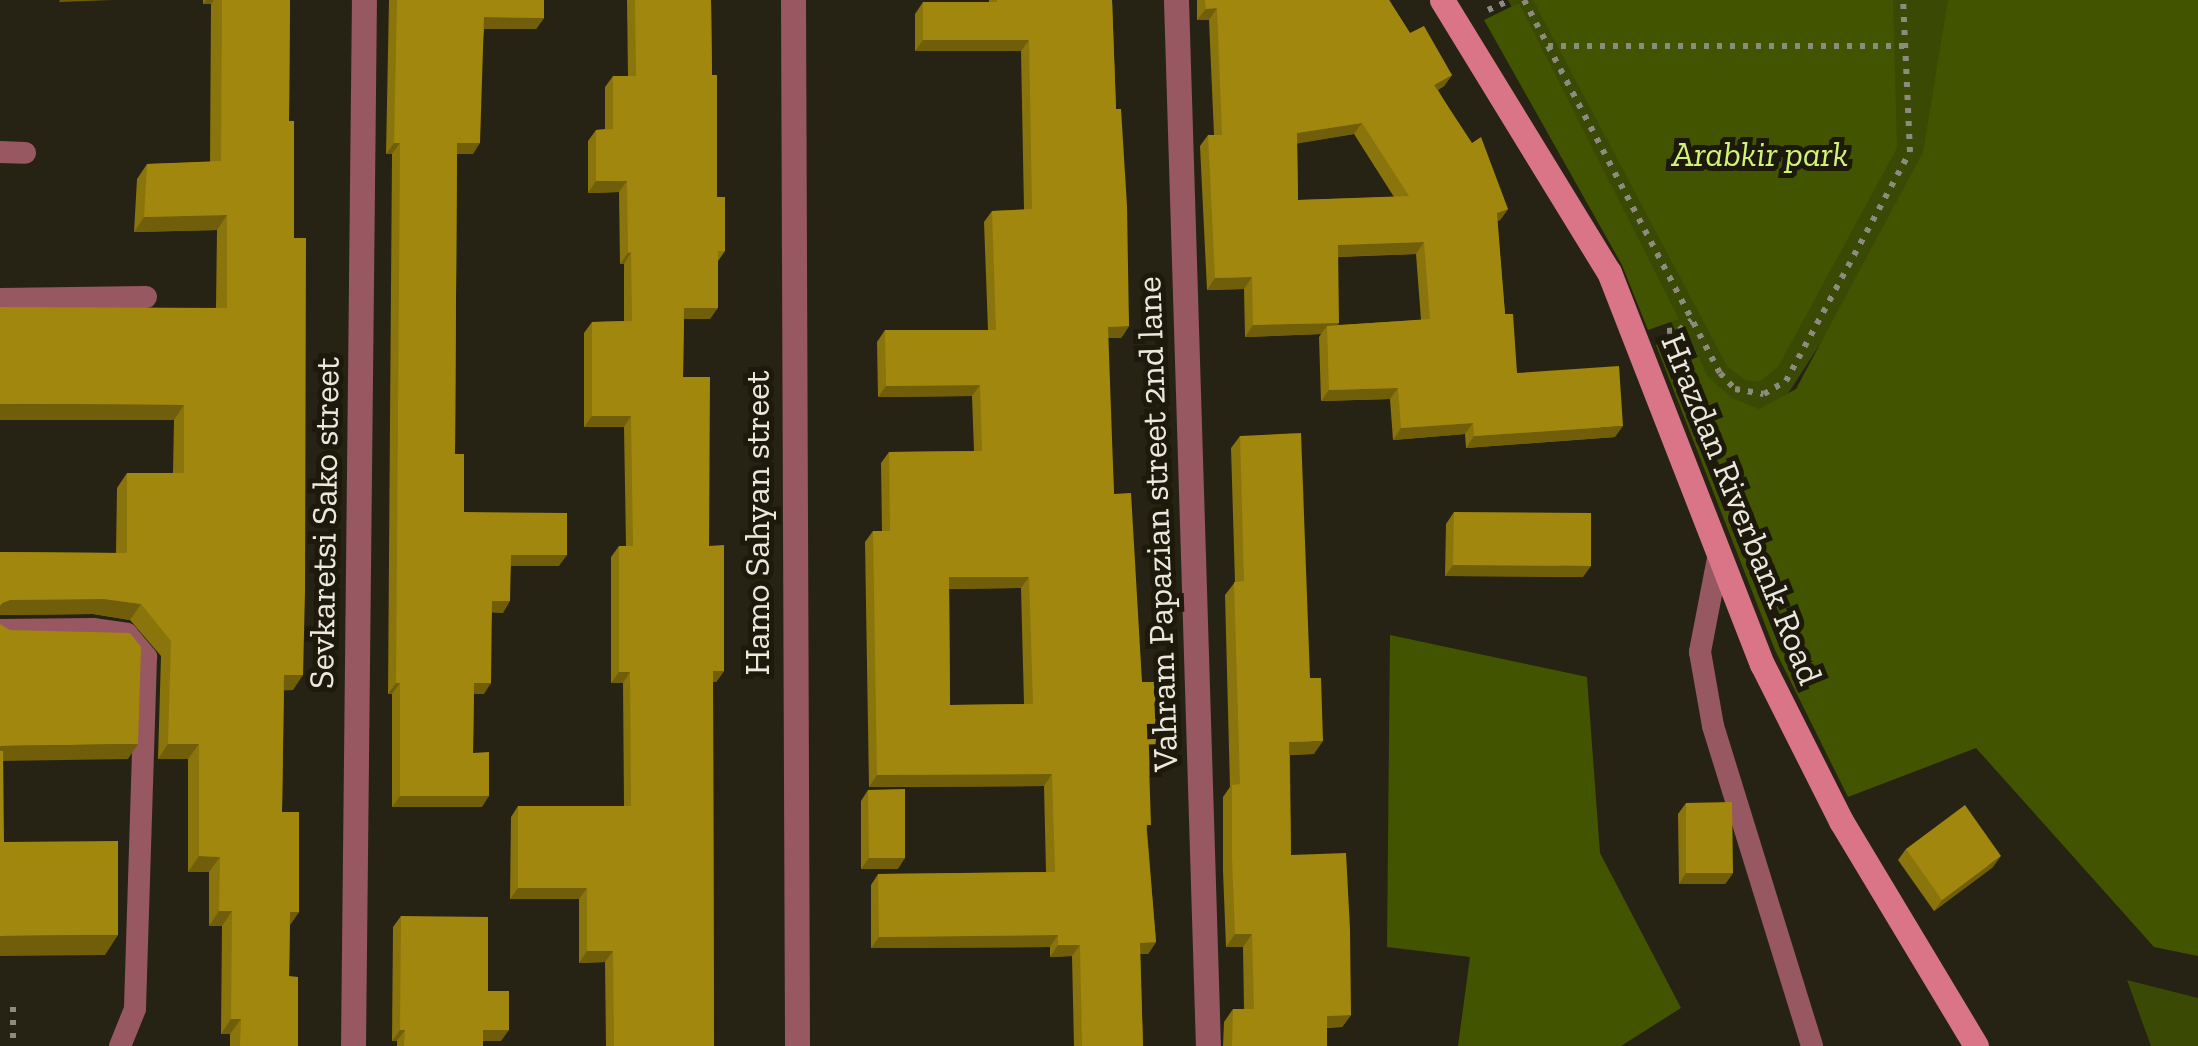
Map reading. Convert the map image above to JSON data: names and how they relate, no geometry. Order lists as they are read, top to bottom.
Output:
{
  "streets": {
    "street": [
      "Hrazdan Riverbank Road",
      "Sevkaretsi Sako street",
      "Hamo Sahyan street",
      "Vahram Papazian street 2nd lane"
    ]
  },
  "parks": ["Arabkir park"]
}
